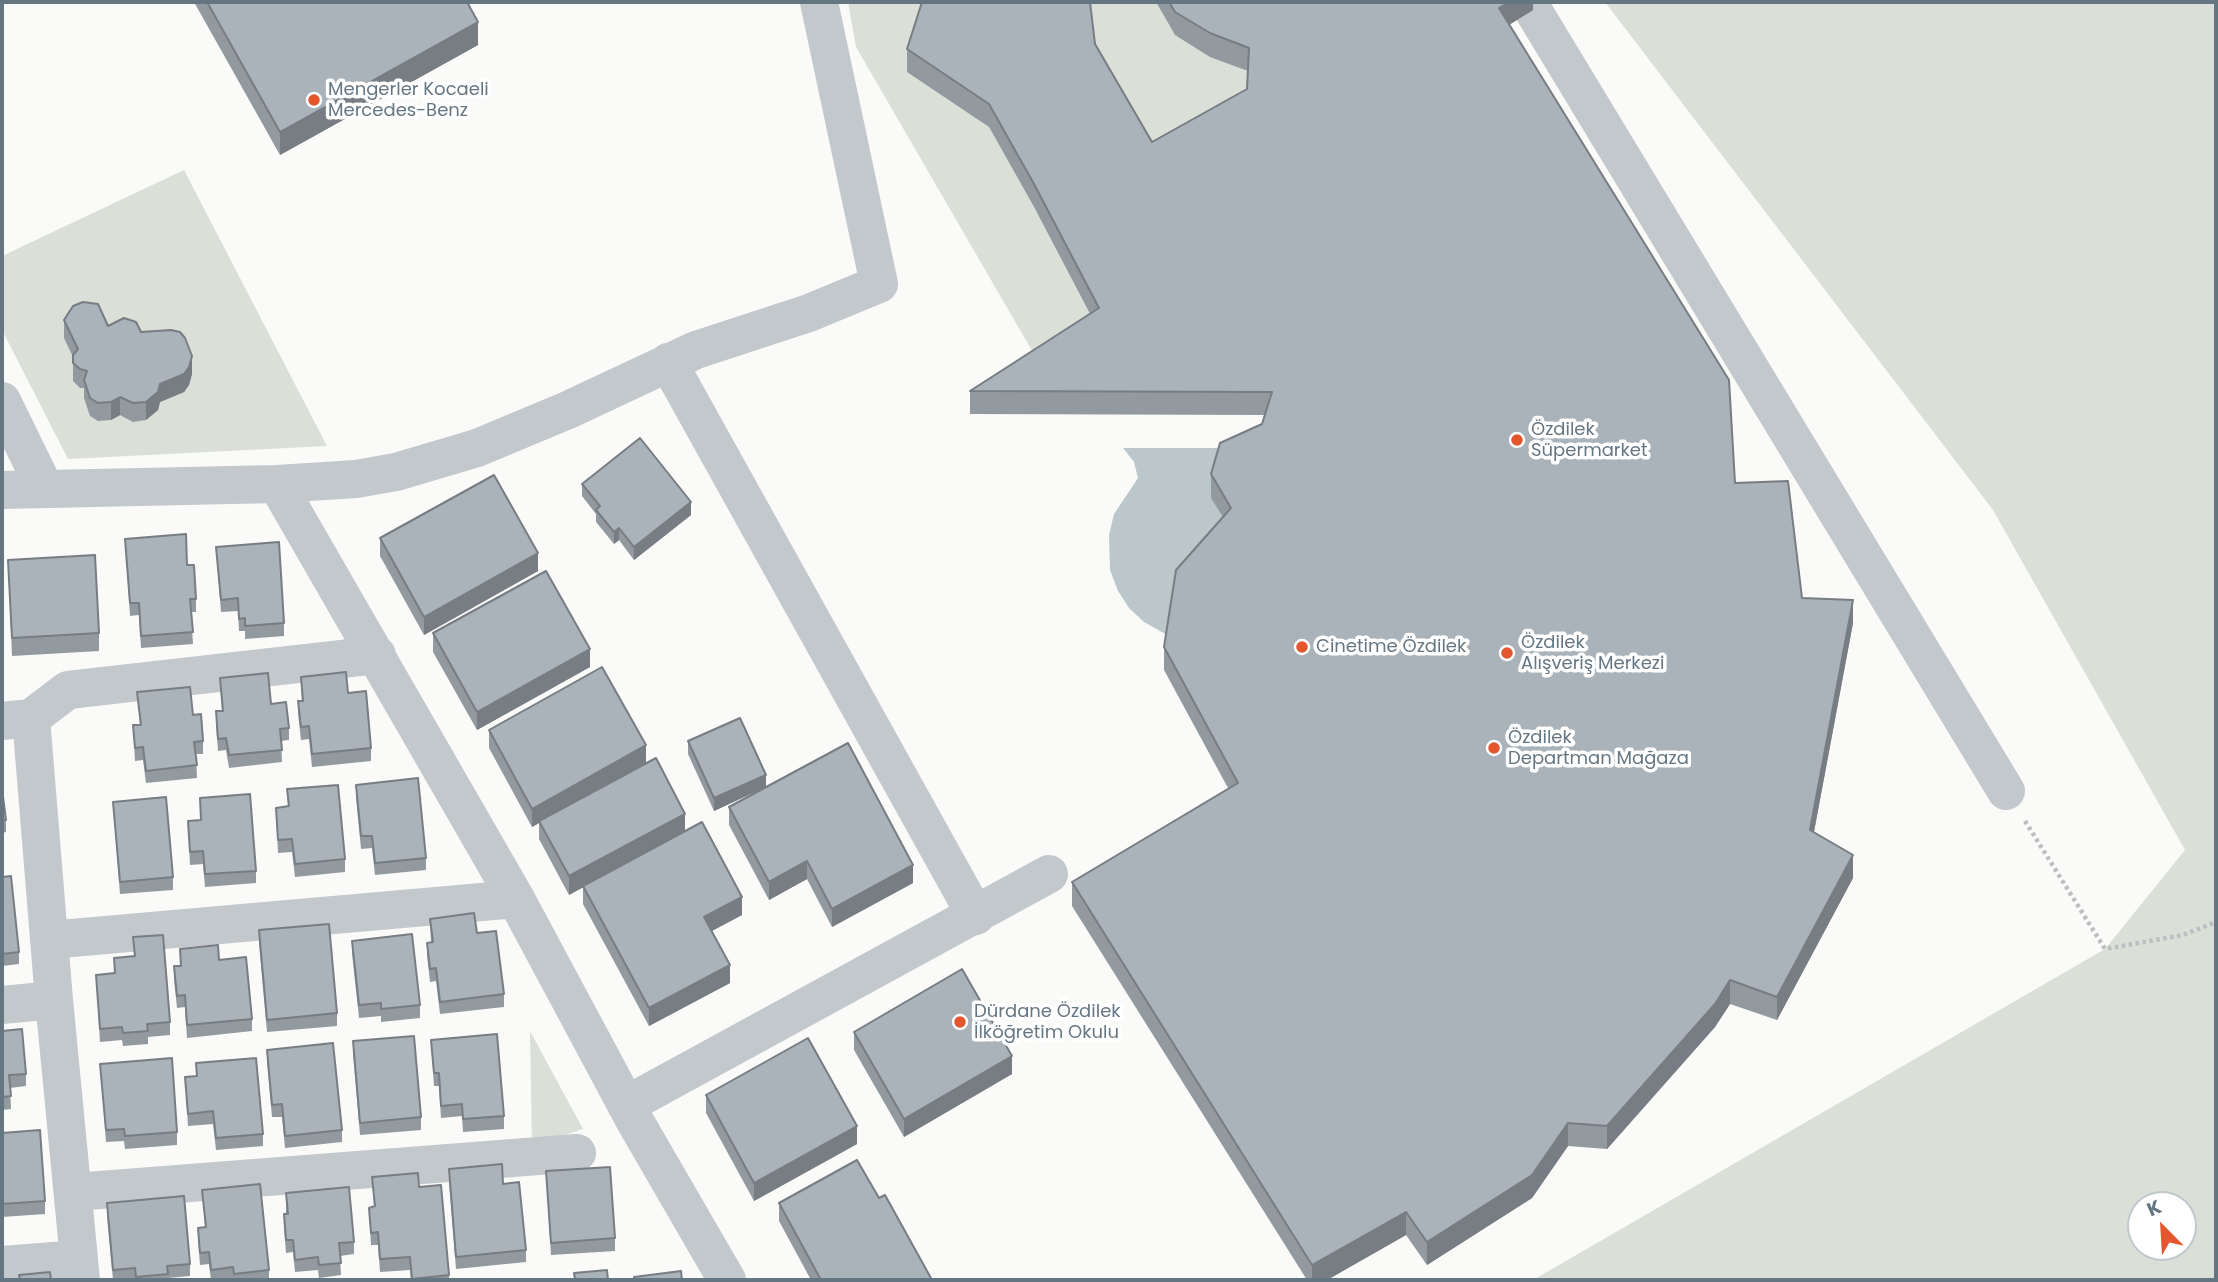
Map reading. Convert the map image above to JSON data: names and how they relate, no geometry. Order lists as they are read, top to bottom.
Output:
{
  "places": [
    "Mengerler Kocaeli Mercedes-Benz",
    "Özdilek Süpermarket",
    "Cinetime Özdilek",
    "Özdilek Alışveriş Merkezi",
    "Özdilek Departman Mağaza",
    "Dürdane Özdilek İlköğretim Okulu"
  ],
  "north": "top left"
}
